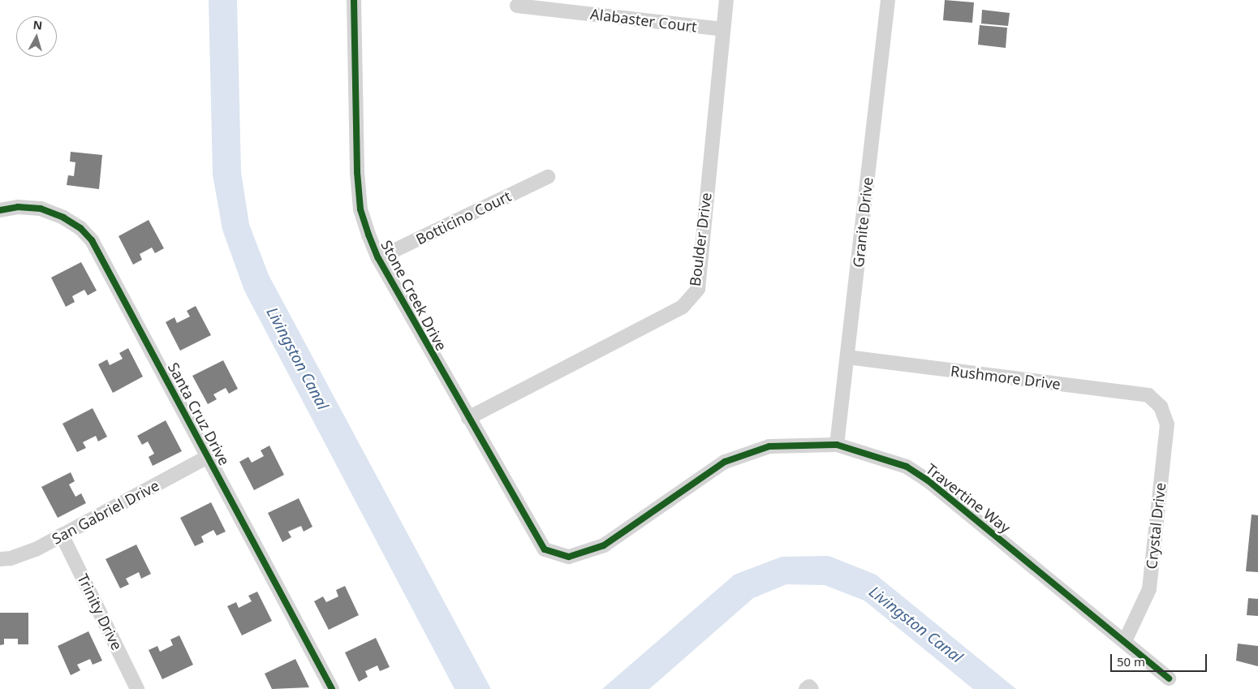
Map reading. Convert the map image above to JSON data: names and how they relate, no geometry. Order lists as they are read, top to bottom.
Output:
{
  "streets": {
    "street": [
      "Alabaster Court",
      "Botticino Court",
      "Granite Drive",
      "Boulder Drive",
      "Stone Creek Drive",
      "Rushmore Drive",
      "Santa Cruz Drive",
      "Travertine Way",
      "San Gabriel Drive",
      "Crystal Drive",
      "Trinity Drive"
    ]
  },
  "crossings": [
    ["Alabaster Court", "Boulder Drive"],
    ["Botticino Court", "Stone Creek Drive"],
    ["Granite Drive", "Rushmore Drive"],
    ["Granite Drive", "Travertine Way"],
    ["Boulder Drive", "Stone Creek Drive"],
    ["Stone Creek Drive", "Travertine Way"],
    ["Rushmore Drive", "Crystal Drive"],
    ["Santa Cruz Drive", "San Gabriel Drive"],
    ["Travertine Way", "Crystal Drive"],
    ["San Gabriel Drive", "Trinity Drive"]
  ],
  "water": ["Livingston Canal"],
  "scale_bar": "50 m",
  "north": "top"
}
